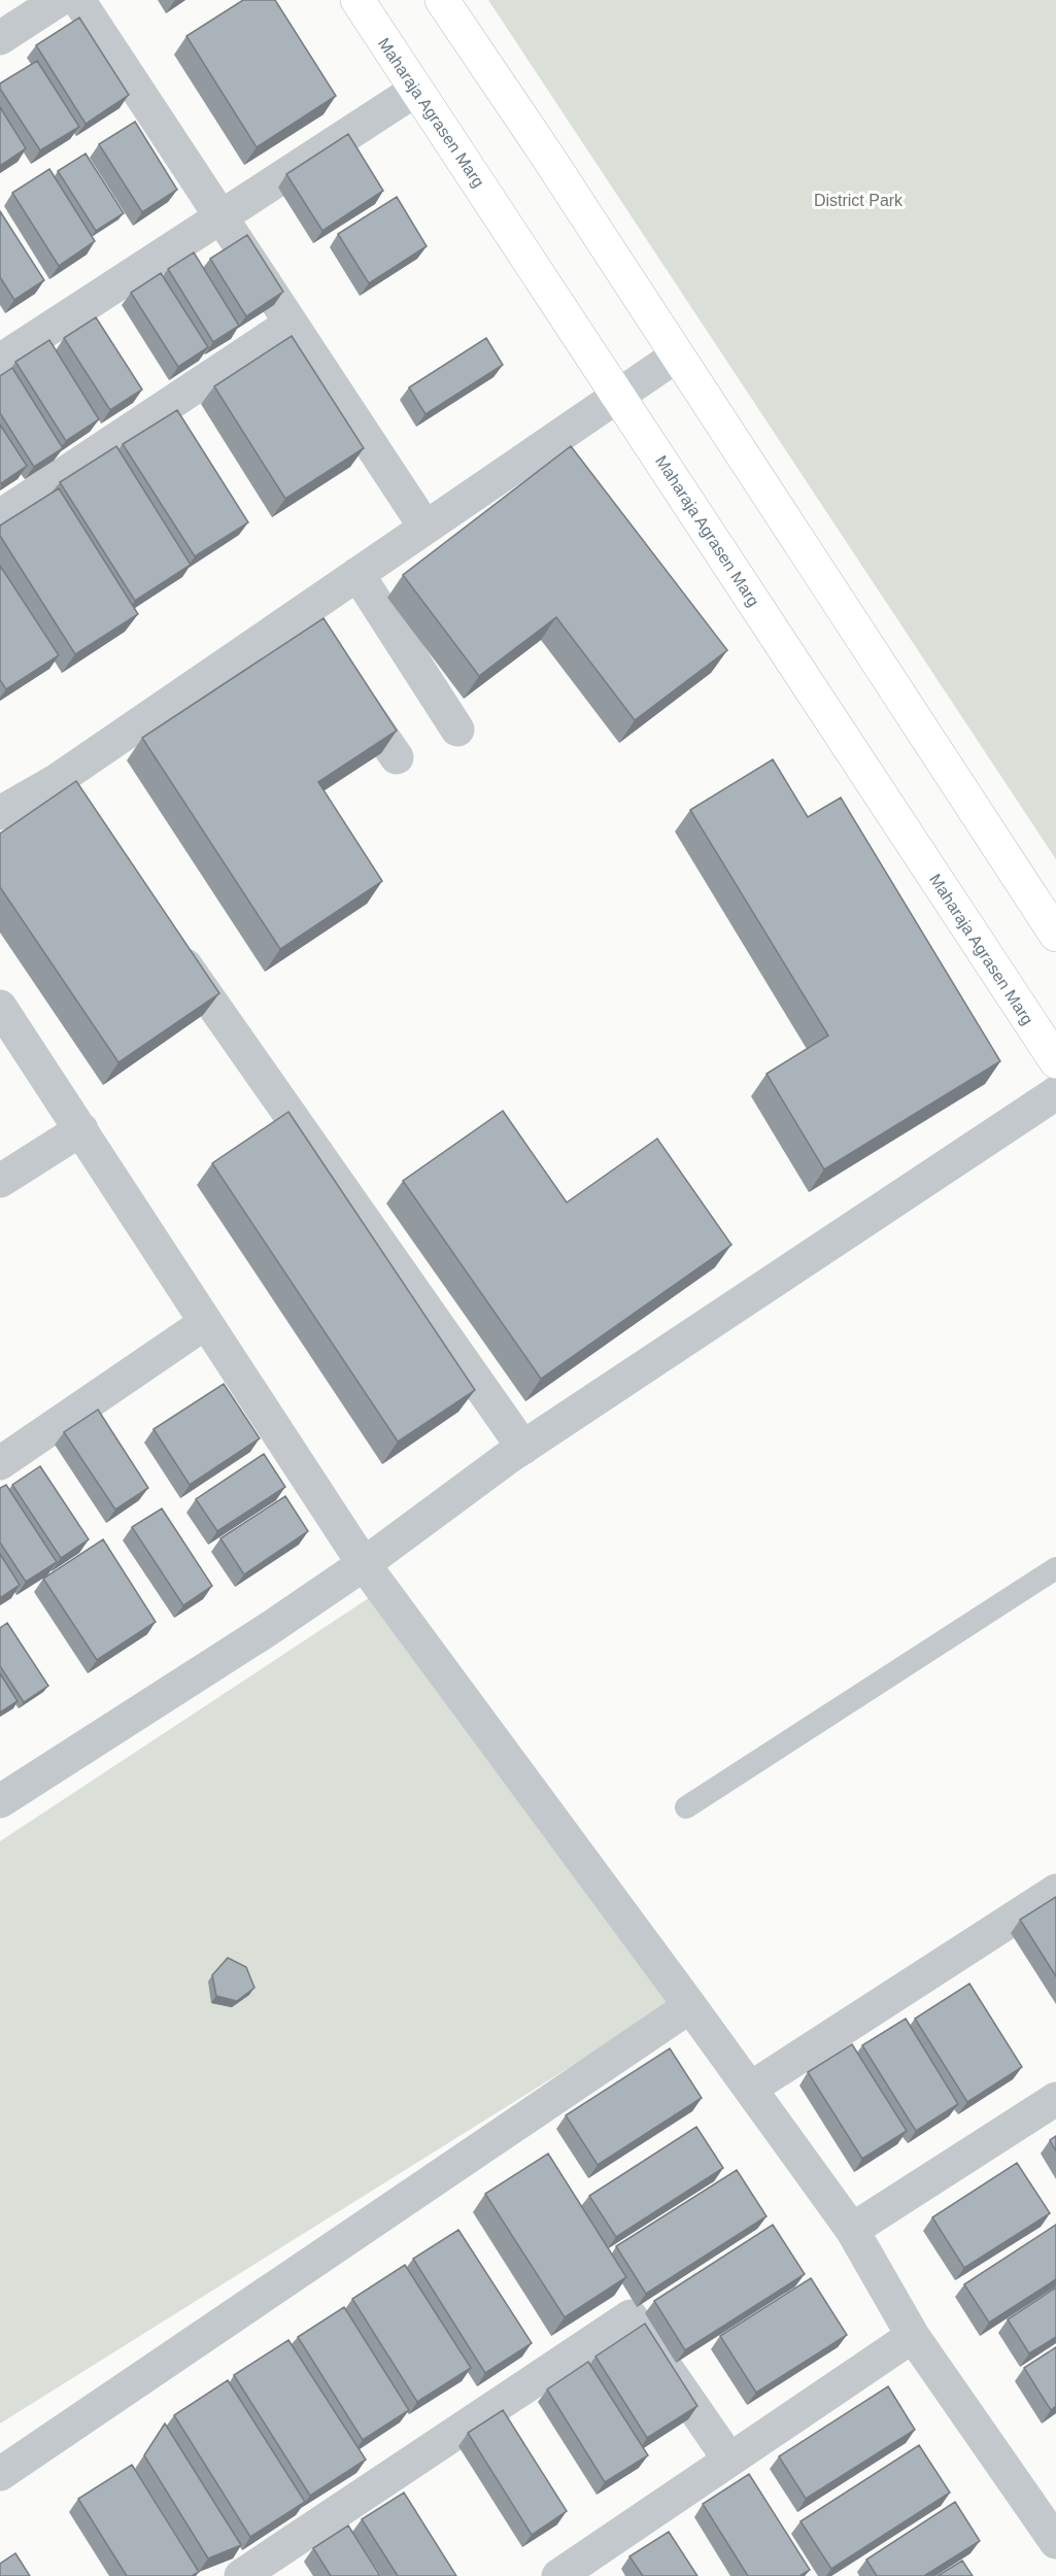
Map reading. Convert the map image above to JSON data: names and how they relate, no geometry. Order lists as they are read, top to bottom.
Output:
{
  "streets": {
    "street": ["Maharaja Agrasen Marg"]
  },
  "parks": ["District Park"]
}
